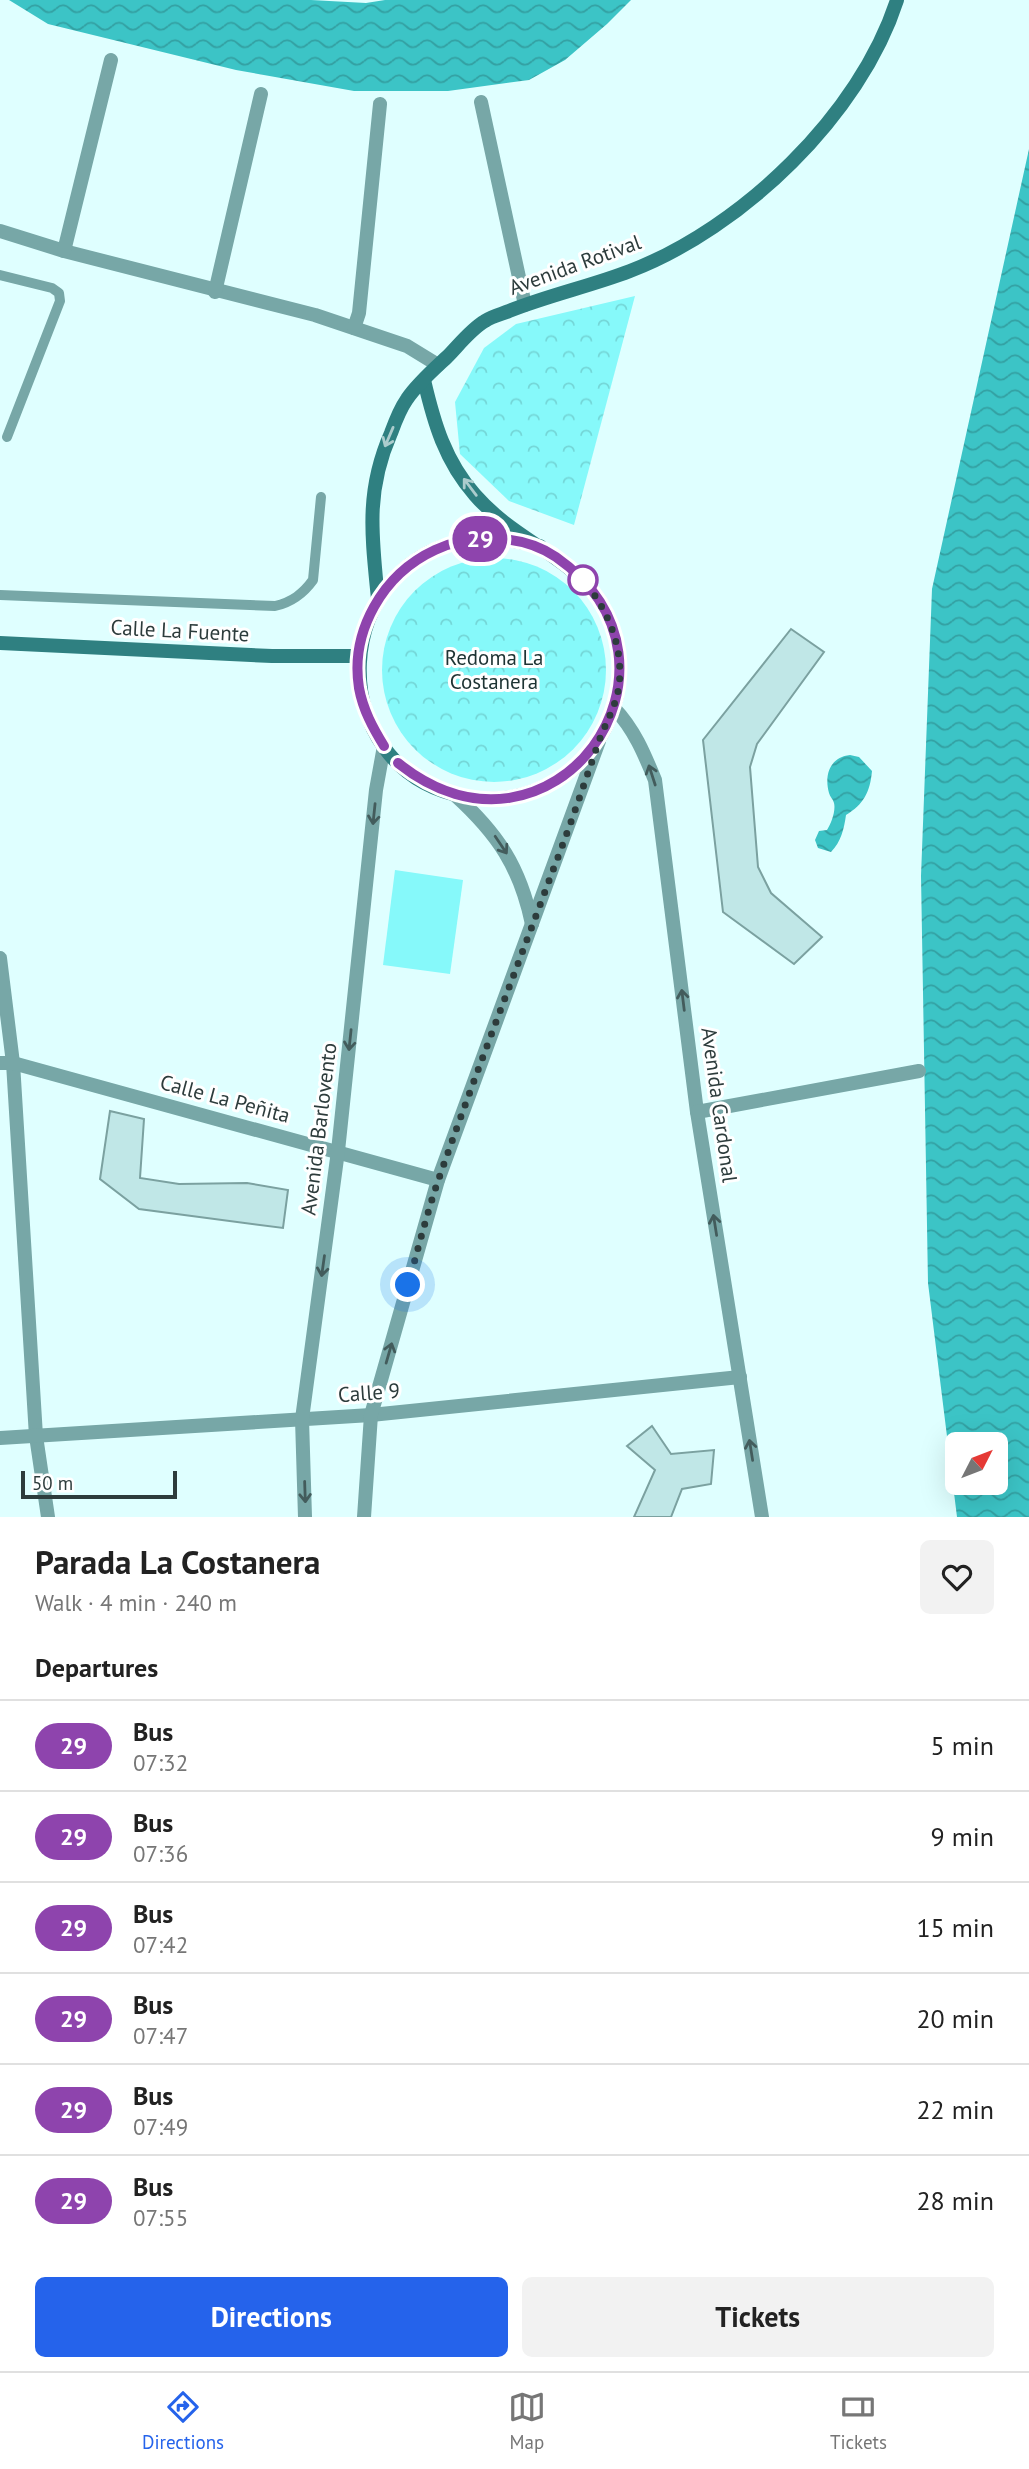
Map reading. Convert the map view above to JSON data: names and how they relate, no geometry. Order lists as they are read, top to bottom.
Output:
{
  "streets": {
    "main road": ["Avenida Rotival", "Calle La Fuente"],
    "street": [
      "Calle La Peñita",
      "Avenida Cardonal",
      "Avenida Barlovento",
      "Calle 9"
    ]
  },
  "crossings": [
    ["Calle La Peñita", "Avenida Barlovento"],
    ["Avenida Cardonal", "Calle 9"],
    ["Avenida Barlovento", "Calle 9"]
  ],
  "one_way": ["Avenida Cardonal"],
  "parks": ["Redoma La Costanera"],
  "lines": ["bus line 29"],
  "scale_bar": "50 m",
  "north": "top right",
  "page": {
    "on_map": "29",
    "scale": "50 m",
    "heading": [
      ["Parada La Costanera", "Walk · 4 min · 240 m"],
      "Departures"
    ],
    "list": [
      {
        "mark": "29",
        "name": "Bus",
        "note": "07:32",
        "value": "5 min"
      },
      {
        "mark": "29",
        "name": "Bus",
        "note": "07:36",
        "value": "9 min"
      },
      {
        "mark": "29",
        "name": "Bus",
        "note": "07:42",
        "value": "15 min"
      },
      {
        "mark": "29",
        "name": "Bus",
        "note": "07:47",
        "value": "20 min"
      },
      {
        "mark": "29",
        "name": "Bus",
        "note": "07:49",
        "value": "22 min"
      },
      {
        "mark": "29",
        "name": "Bus",
        "note": "07:55",
        "value": "28 min"
      }
    ],
    "buttons": ["Directions", "Tickets"],
    "tabs": ["Directions", "Map", "Tickets"]
  }
}
